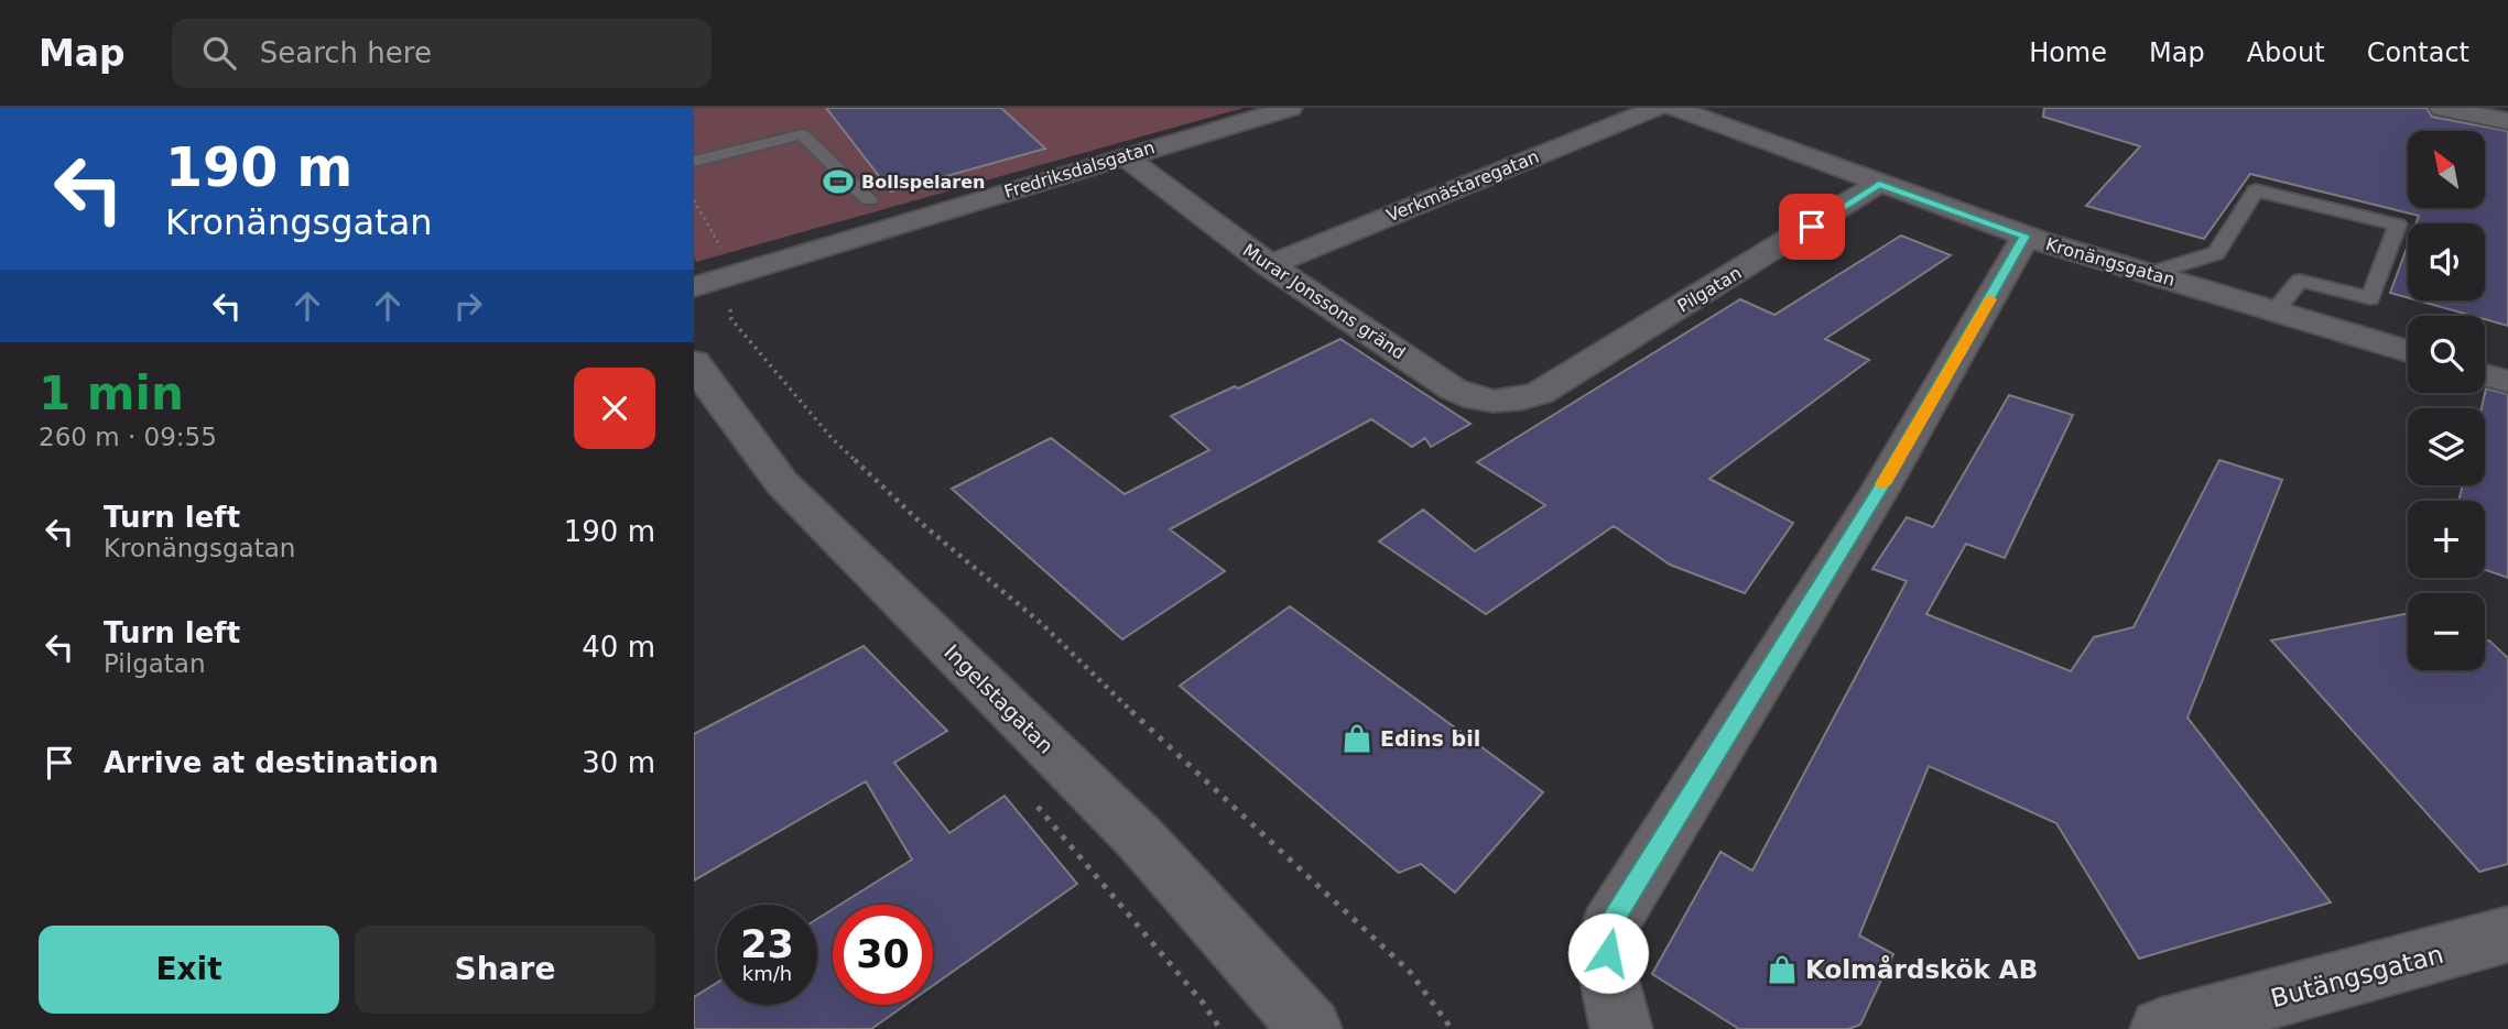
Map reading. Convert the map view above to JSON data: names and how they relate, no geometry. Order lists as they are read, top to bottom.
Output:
{
  "streets": {
    "street": [
      "Fredriksdalsgatan",
      "Verkmästaregatan",
      "Kronängsgatan",
      "Pilgatan",
      "Murar Jonssons gränd",
      "Ingelstagatan",
      "Butängsgatan"
    ]
  },
  "crossings": [
    ["Fredriksdalsgatan", "Murar Jonssons gränd"],
    ["Verkmästaregatan", "Murar Jonssons gränd"],
    ["Kronängsgatan", "Pilgatan"],
    ["Pilgatan", "Murar Jonssons gränd"]
  ],
  "places": {
    "sports": ["Bollspelaren"],
    "shop": ["Edins bil", "Kolmårdskök AB"]
  },
  "north": "top left",
  "page": {
    "header": "Map",
    "search": "Search here",
    "nav": [
      "Home",
      "Map",
      "About",
      "Contact"
    ],
    "turn": ["190 m", "Kronängsgatan"],
    "map_buttons": ["+", "−"],
    "heading": ["1 min", "260 m · 09:55"],
    "list": [
      {
        "name": "Turn left",
        "note": "Kronängsgatan",
        "value": "190 m"
      },
      {
        "name": "Turn left",
        "note": "Pilgatan",
        "value": "40 m"
      },
      {
        "name": "Arrive at destination",
        "value": "30 m"
      }
    ],
    "speed": "23 km/h",
    "limit": "30",
    "buttons": ["Exit", "Share"]
  }
}
